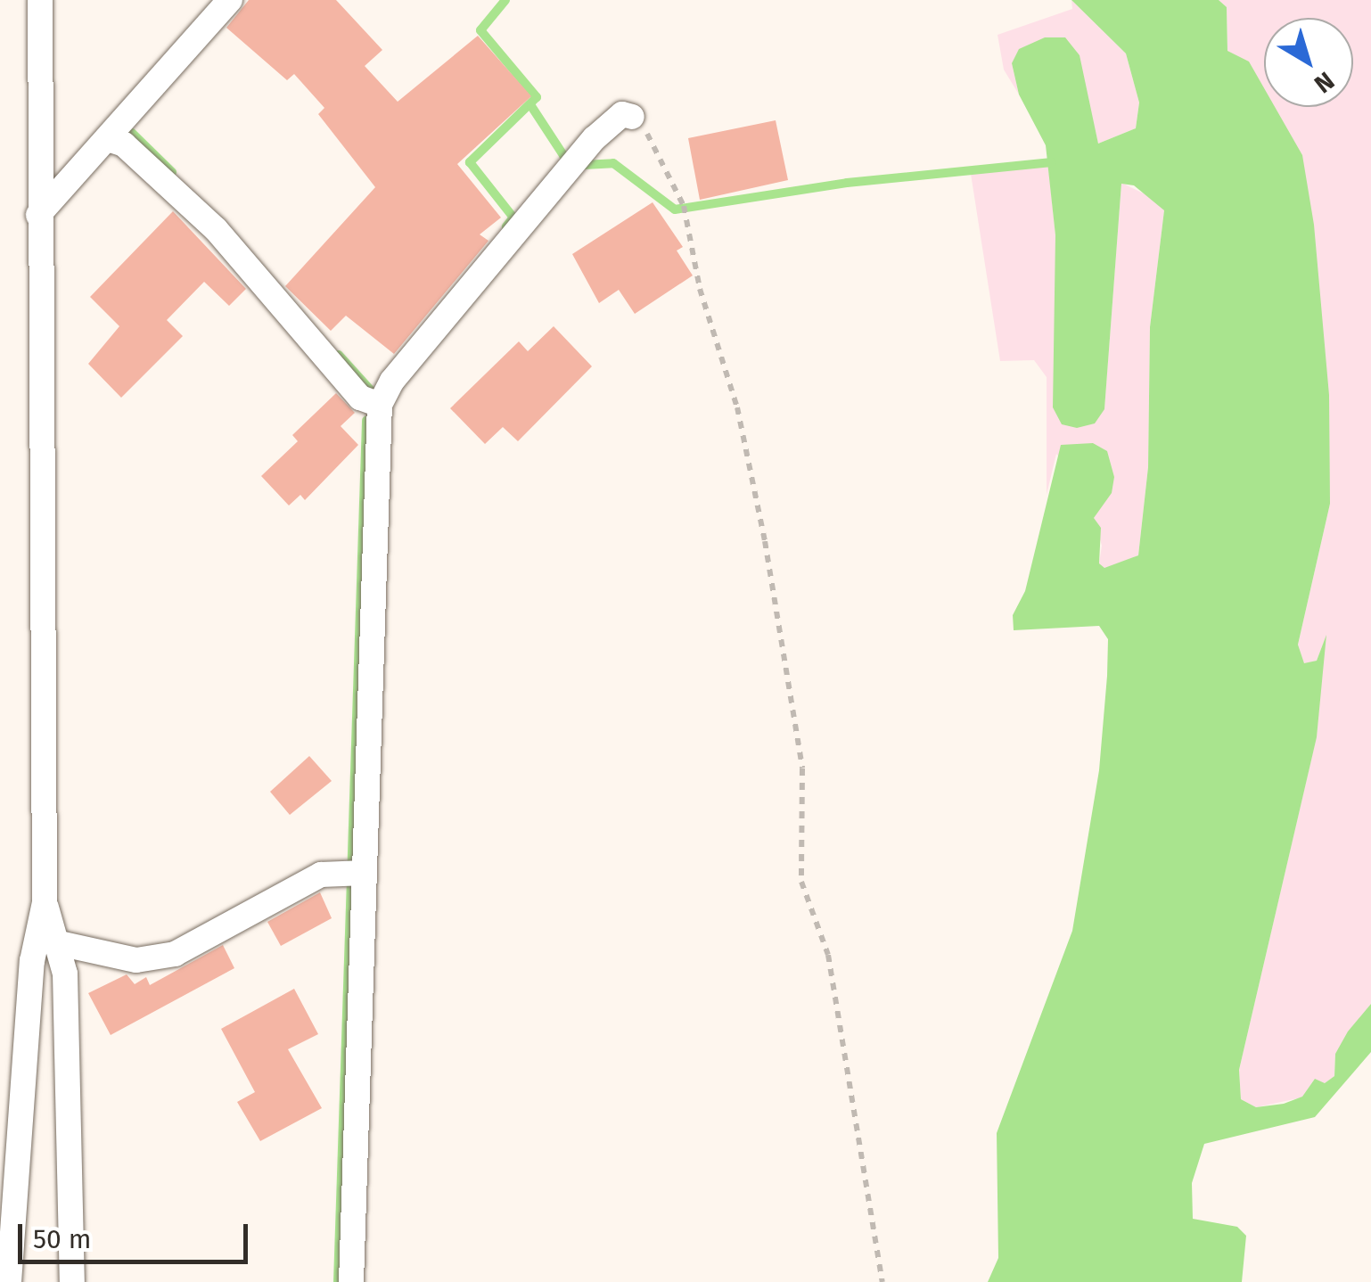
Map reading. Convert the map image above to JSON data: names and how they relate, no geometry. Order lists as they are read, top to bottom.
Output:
{
  "scale_bar": "50 m",
  "north": "bottom right"
}
